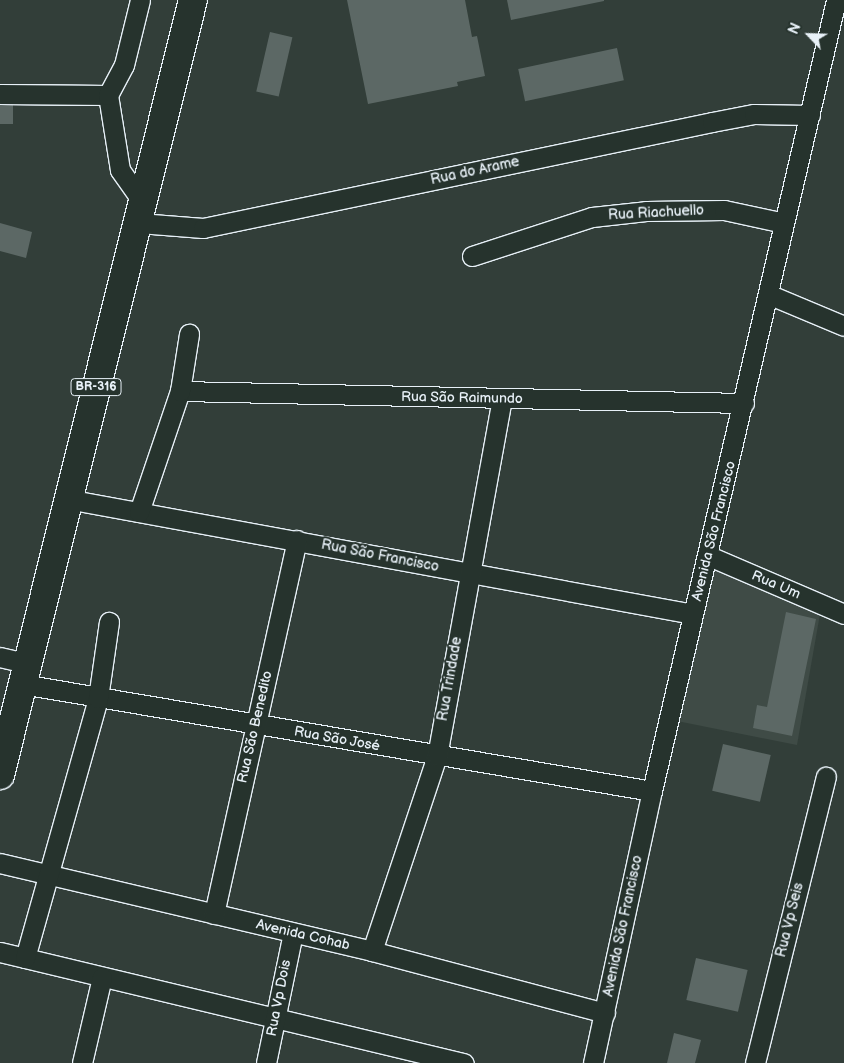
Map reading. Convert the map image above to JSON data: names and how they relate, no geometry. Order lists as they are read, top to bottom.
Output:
{
  "streets": {
    "highway": ["BR-316"],
    "street": [
      "Rua do Arame",
      "Rua Riachuello",
      "Rua São Raimundo",
      "Avenida São Francisco",
      "Rua São Francisco",
      "Rua Um",
      "Rua Trindade",
      "Rua São Benedito",
      "Rua São José",
      "Rua Vp Seis",
      "Avenida Cohab",
      "Rua Vp Dois"
    ]
  },
  "crossings": [
    ["Rua do Arame", "BR-316"],
    ["Rua do Arame", "Avenida São Francisco"],
    ["Rua Riachuello", "Avenida São Francisco"],
    ["BR-316", "Rua São Francisco"],
    ["BR-316", "Rua São José"],
    ["Rua São Raimundo", "Avenida São Francisco"],
    ["Rua São Raimundo", "Rua Trindade"],
    ["Avenida São Francisco", "Rua São Francisco"],
    ["Avenida São Francisco", "Rua Um"],
    ["Avenida São Francisco", "Rua São José"],
    ["Avenida São Francisco", "Avenida Cohab"],
    ["Rua São Francisco", "Rua Trindade"],
    ["Rua São Francisco", "Rua São Benedito"],
    ["Rua Trindade", "Rua São José"],
    ["Rua Trindade", "Avenida Cohab"],
    ["Rua São Benedito", "Rua São José"],
    ["Rua São Benedito", "Avenida Cohab"],
    ["Avenida Cohab", "Rua Vp Dois"]
  ],
  "north": "top left"
}
